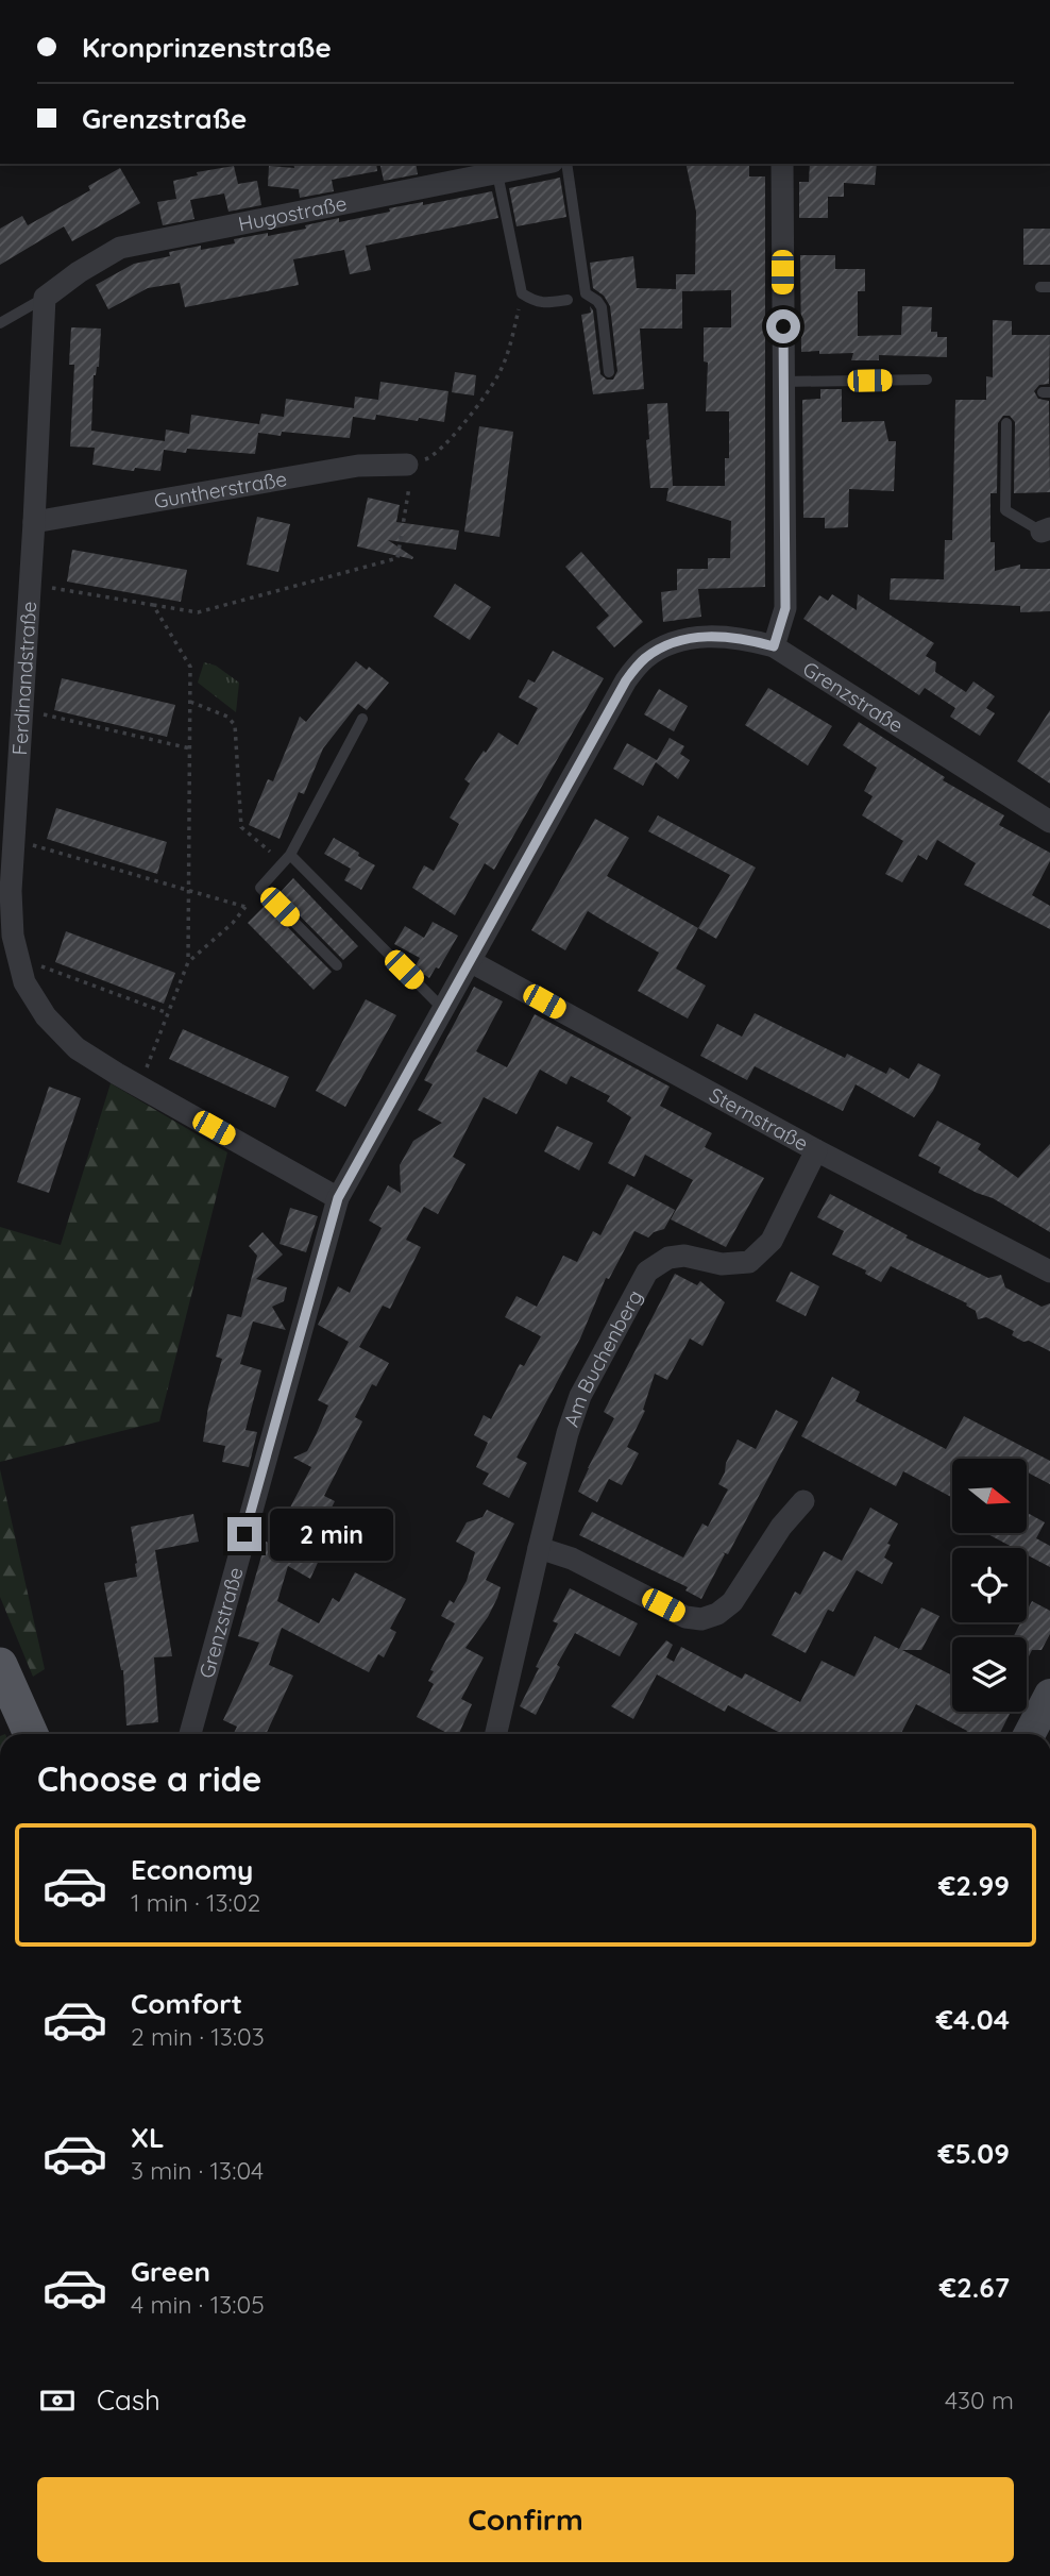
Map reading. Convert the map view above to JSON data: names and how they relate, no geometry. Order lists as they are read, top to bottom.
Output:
{
  "streets": {
    "street": [
      "Hugostraße",
      "Guntherstraße",
      "Ferdinandstraße",
      "Grenzstraße",
      "Sternstraße",
      "Am Buchenberg"
    ]
  },
  "crossings": [
    ["Hugostraße", "Ferdinandstraße"],
    ["Guntherstraße", "Ferdinandstraße"],
    ["Ferdinandstraße", "Grenzstraße"],
    ["Grenzstraße", "Sternstraße"],
    ["Sternstraße", "Am Buchenberg"]
  ],
  "north": "right",
  "page": {
    "banner": ["Kronprinzenstraße", "Grenzstraße"],
    "bubble": "2 min",
    "heading": "Choose a ride",
    "list": [
      {
        "name": "Economy",
        "note": "1 min · 13:02",
        "value": "€2.99"
      },
      {
        "name": "Comfort",
        "note": "2 min · 13:03",
        "value": "€4.04"
      },
      {
        "name": "XL",
        "note": "3 min · 13:04",
        "value": "€5.09"
      },
      {
        "name": "Green",
        "note": "4 min · 13:05",
        "value": "€2.67"
      }
    ],
    "pay": ["Cash", "430 m"],
    "buttons": "Confirm"
  }
}
